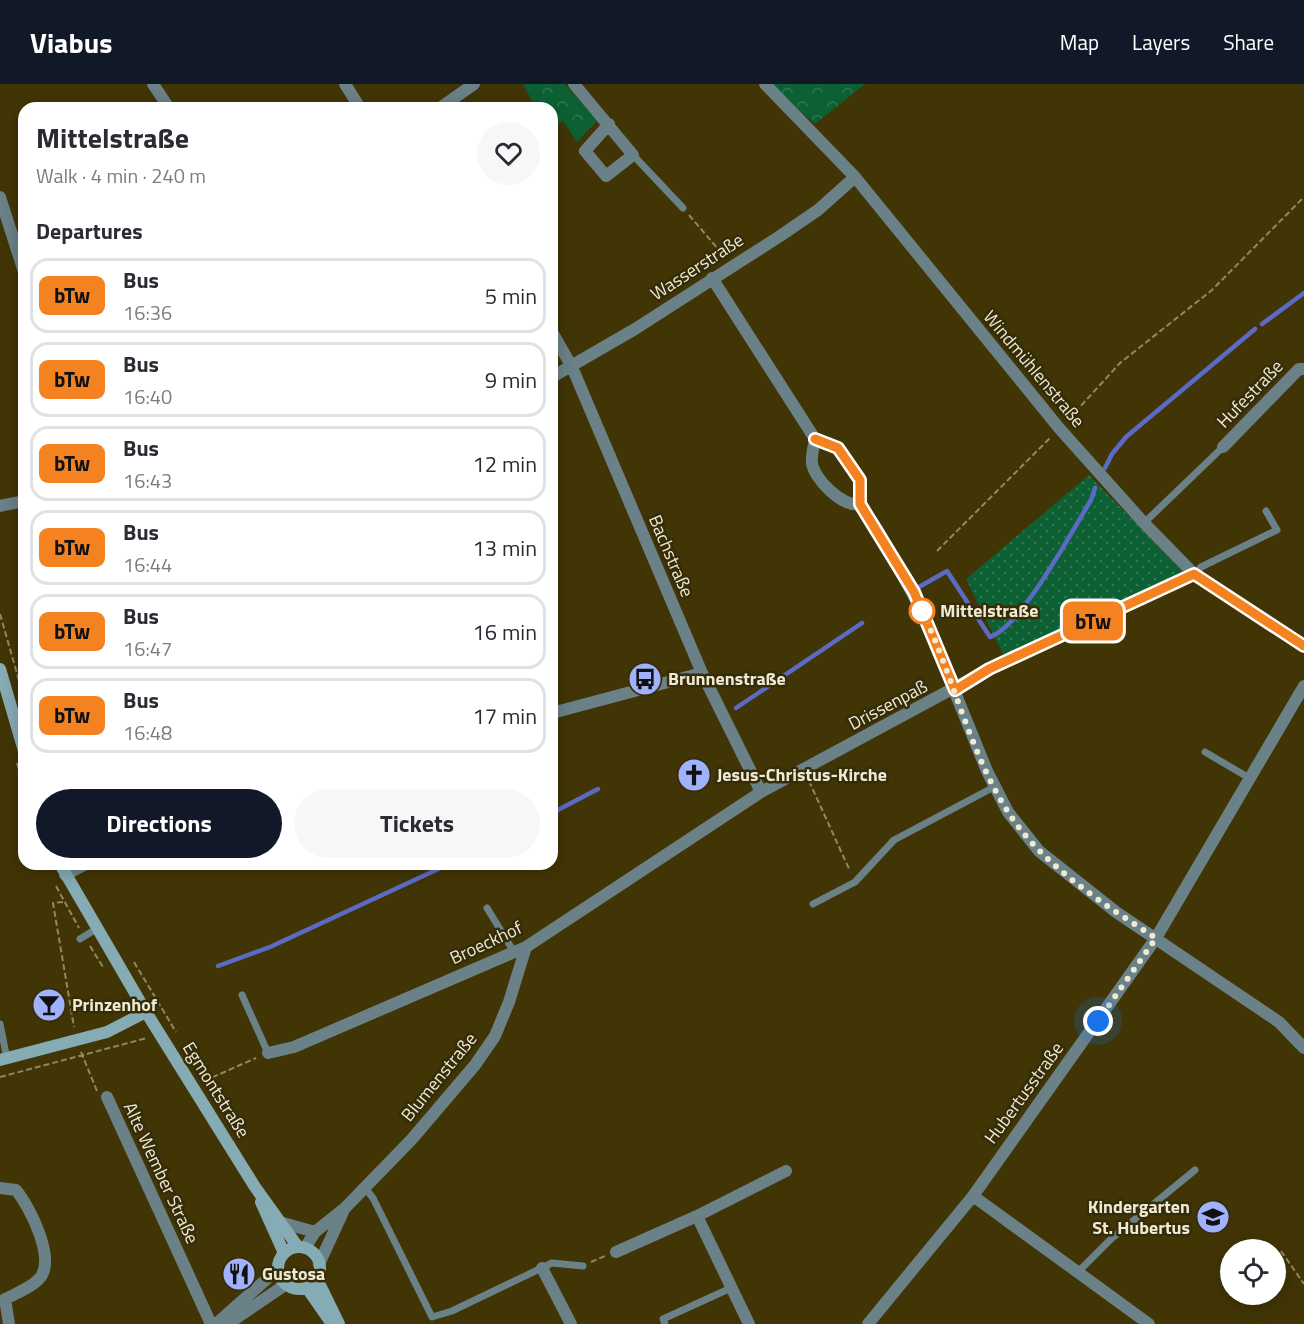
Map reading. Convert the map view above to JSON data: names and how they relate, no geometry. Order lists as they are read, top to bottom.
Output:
{
  "streets": {
    "street": [
      "Wasserstraße",
      "Windmühlenstraße",
      "Hufestraße",
      "Bachstraße",
      "Drissenpaß",
      "Broeckhof",
      "Blumenstraße",
      "Egmontstraße",
      "Hubertusstraße",
      "Alte Wember Straße"
    ]
  },
  "crossings": [
    ["Wasserstraße", "Windmühlenstraße"],
    ["Wasserstraße", "Bachstraße"],
    ["Windmühlenstraße", "Drissenpaß"],
    ["Bachstraße", "Drissenpaß"],
    ["Bachstraße", "Broeckhof"],
    ["Drissenpaß", "Broeckhof"],
    ["Broeckhof", "Blumenstraße"],
    ["Blumenstraße", "Egmontstraße"],
    ["Egmontstraße", "Alte Wember Straße"]
  ],
  "places": {
    "other": ["Mittelstraße"],
    "bus stop": ["Brunnenstraße"],
    "church": ["Jesus-Christus-Kirche"],
    "bar": ["Prinzenhof"],
    "school or university": ["Kindergarten St. Hubertus"],
    "restaurant": ["Gustosa"]
  },
  "lines": ["bus line bTw"],
  "page": {
    "header": "Viabus",
    "nav": ["Map", "Layers", "Share"],
    "on_map": "bTw",
    "heading": [
      ["Mittelstraße", "Walk · 4 min · 240 m"],
      "Departures"
    ],
    "list": [
      {
        "mark": "bTw",
        "name": "Bus",
        "note": "16:36",
        "value": "5 min"
      },
      {
        "mark": "bTw",
        "name": "Bus",
        "note": "16:40",
        "value": "9 min"
      },
      {
        "mark": "bTw",
        "name": "Bus",
        "note": "16:43",
        "value": "12 min"
      },
      {
        "mark": "bTw",
        "name": "Bus",
        "note": "16:44",
        "value": "13 min"
      },
      {
        "mark": "bTw",
        "name": "Bus",
        "note": "16:47",
        "value": "16 min"
      },
      {
        "mark": "bTw",
        "name": "Bus",
        "note": "16:48",
        "value": "17 min"
      }
    ],
    "buttons": ["Directions", "Tickets"]
  }
}
